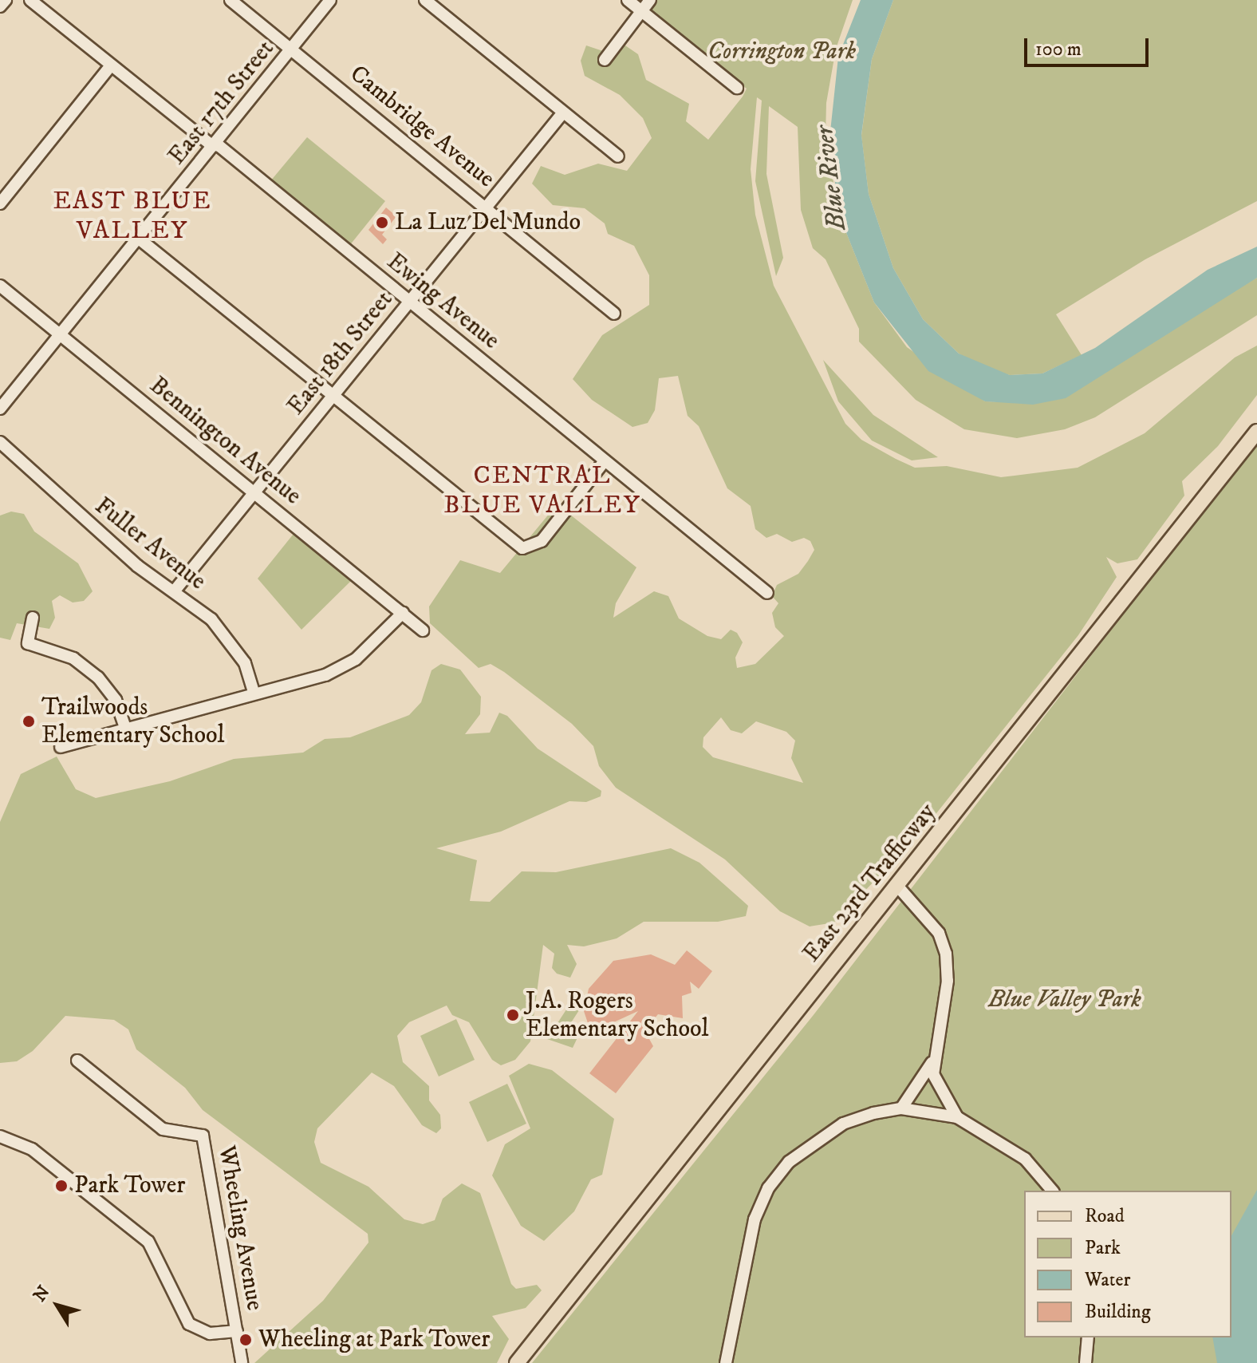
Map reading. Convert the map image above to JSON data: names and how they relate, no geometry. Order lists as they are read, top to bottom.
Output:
{
  "streets": {
    "main road": ["East 23rd Trafficway"],
    "street": [
      "East 17th Street",
      "Cambridge Avenue",
      "Ewing Avenue",
      "East 18th Street",
      "Bennington Avenue",
      "Fuller Avenue",
      "Wheeling Avenue"
    ]
  },
  "crossings": [
    ["East 17th Street", "Cambridge Avenue"],
    ["East 17th Street", "Ewing Avenue"],
    ["East 17th Street", "Bennington Avenue"],
    ["Cambridge Avenue", "East 18th Street"],
    ["Ewing Avenue", "East 18th Street"],
    ["East 18th Street", "Bennington Avenue"],
    ["East 18th Street", "Fuller Avenue"]
  ],
  "districts": ["EAST BLUE VALLEY", "CENTRAL BLUE VALLEY"],
  "water": ["Blue River"],
  "parks": ["Corrington Park", "Blue Valley Park"],
  "places": [
    "La Luz Del Mundo",
    "Trailwoods Elementary School",
    "J.A. Rogers Elementary School",
    "Park Tower",
    "Wheeling at Park Tower"
  ],
  "legend": [
    "Road",
    "Park",
    "Water",
    "Building"
  ],
  "scale_bar": "100 m",
  "north": "top left"
}
